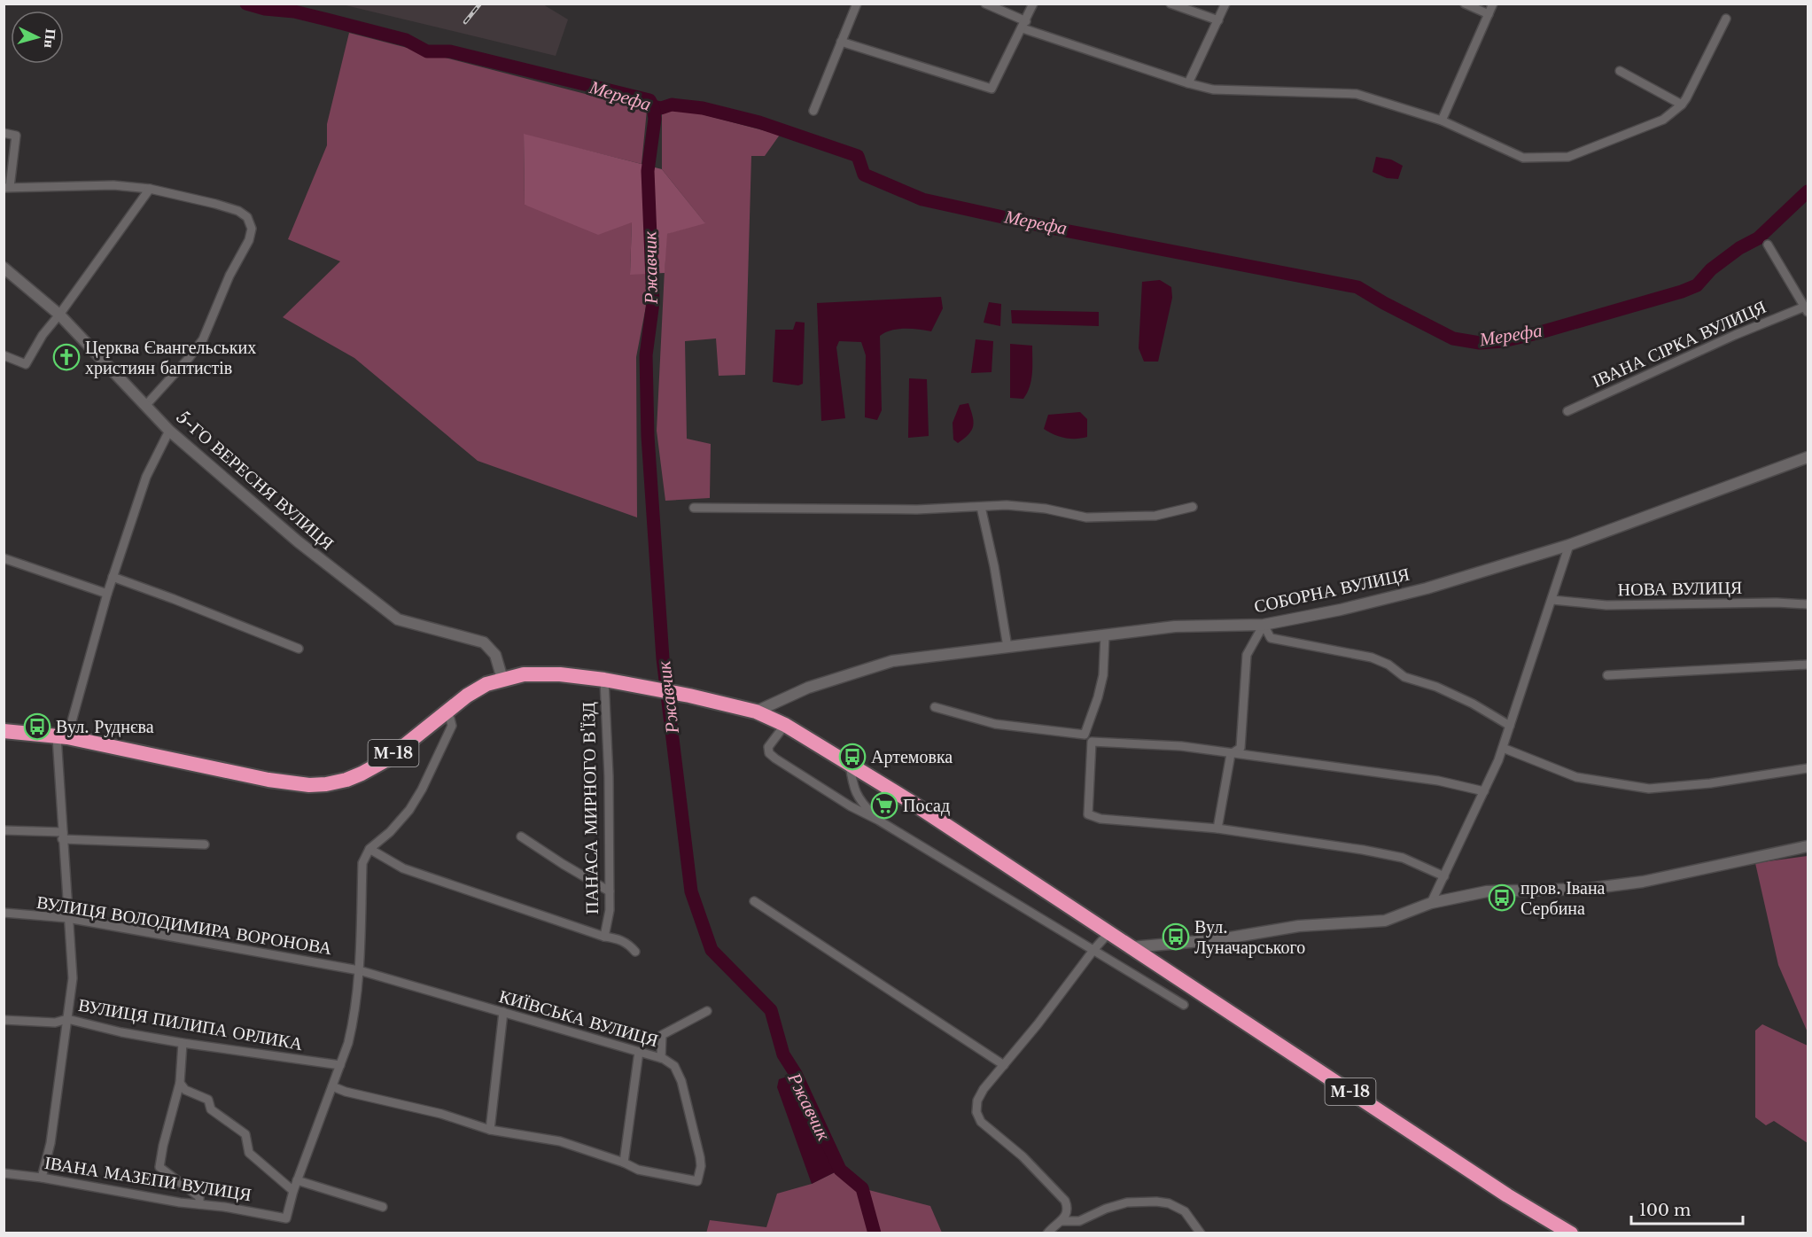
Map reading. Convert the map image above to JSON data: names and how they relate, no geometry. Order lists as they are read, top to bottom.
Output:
{
  "streets": {
    "highway": ["М-18"],
    "street": [
      "ІВАНА СІРКА ВУЛИЦЯ",
      "5-ГО ВЕРЕСНЯ ВУЛИЦЯ",
      "НОВА ВУЛИЦЯ",
      "СОБОРНА ВУЛИЦЯ",
      "ПАНАСА МИРНОГО В'ЇЗД",
      "ВУЛИЦЯ ВОЛОДИМИРА ВОРОНОВА",
      "КИЇВСЬКА ВУЛИЦЯ",
      "ВУЛИЦЯ ПИЛИПА ОРЛИКА",
      "ІВАНА МАЗЕПИ ВУЛИЦЯ"
    ]
  },
  "crossings": [
    ["5-ГО ВЕРЕСНЯ ВУЛИЦЯ", "М-18"],
    ["СОБОРНА ВУЛИЦЯ", "М-18"],
    ["М-18", "ПАНАСА МИРНОГО В'ЇЗД"],
    ["ВУЛИЦЯ ВОЛОДИМИРА ВОРОНОВА", "КИЇВСЬКА ВУЛИЦЯ"]
  ],
  "water": ["Мерефа", "Ржавчик"],
  "places": {
    "church": ["Церква Євангельських християн баптистів"],
    "bus stop": [
      "Вул. Руднєва",
      "Артемовка",
      "пров. Івана Сербина",
      "Вул. Луначарського"
    ],
    "supermarket": ["Посад"]
  },
  "scale_bar": "100 m",
  "north": "right"
}
